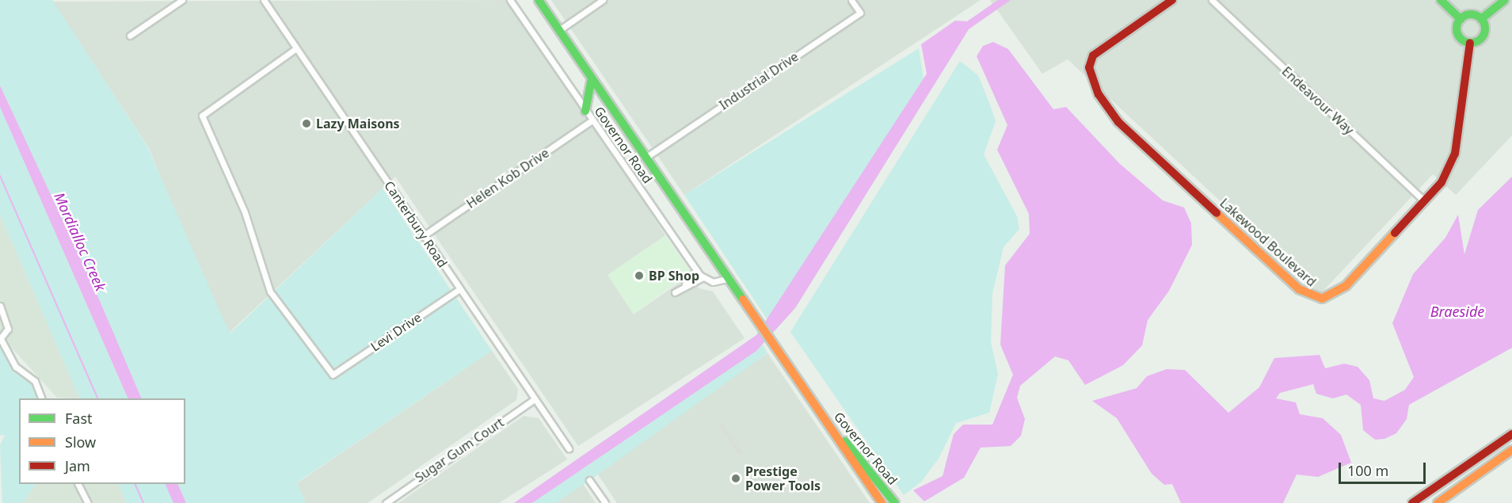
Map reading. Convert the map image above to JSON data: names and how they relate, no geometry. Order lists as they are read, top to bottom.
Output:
{
  "streets": {
    "main road": ["Governor Road", "Lakewood Boulevard"],
    "street": [
      "Industrial Drive",
      "Endeavour Way",
      "Helen Kob Drive",
      "Canterbury Road",
      "Levi Drive",
      "Sugar Gum Court"
    ]
  },
  "crossings": [
    ["Industrial Drive", "Governor Road"],
    ["Endeavour Way", "Lakewood Boulevard"],
    ["Governor Road", "Helen Kob Drive"],
    ["Helen Kob Drive", "Canterbury Road"],
    ["Canterbury Road", "Levi Drive"],
    ["Canterbury Road", "Sugar Gum Court"]
  ],
  "water": ["Mordialloc Creek", "Braeside"],
  "places": ["Lazy Maisons", "BP Shop", "Prestige Power Tools"],
  "legend": ["Fast", "Slow", "Jam"],
  "scale_bar": "100 m"
}
